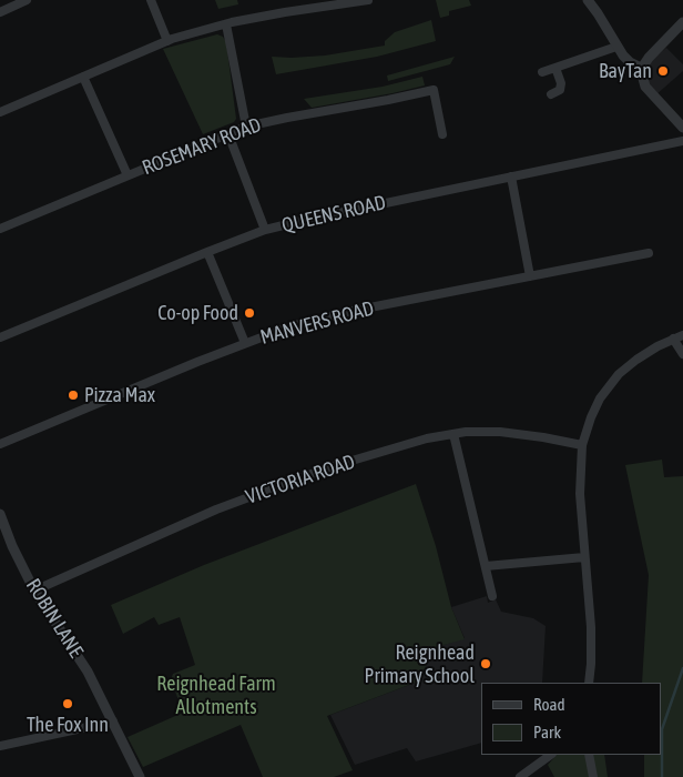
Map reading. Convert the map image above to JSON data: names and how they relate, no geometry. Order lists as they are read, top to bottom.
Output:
{
  "streets": {
    "street": [
      "ROSEMARY ROAD",
      "QUEENS ROAD",
      "MANVERS ROAD",
      "VICTORIA ROAD",
      "ROBIN LANE"
    ]
  },
  "crossings": [
    ["VICTORIA ROAD", "ROBIN LANE"]
  ],
  "parks": ["Reignhead Farm Allotments"],
  "places": [
    "BayTan",
    "Co-op Food",
    "Pizza Max",
    "Reignhead Primary School",
    "The Fox Inn"
  ],
  "legend": ["Road", "Park"]
}
